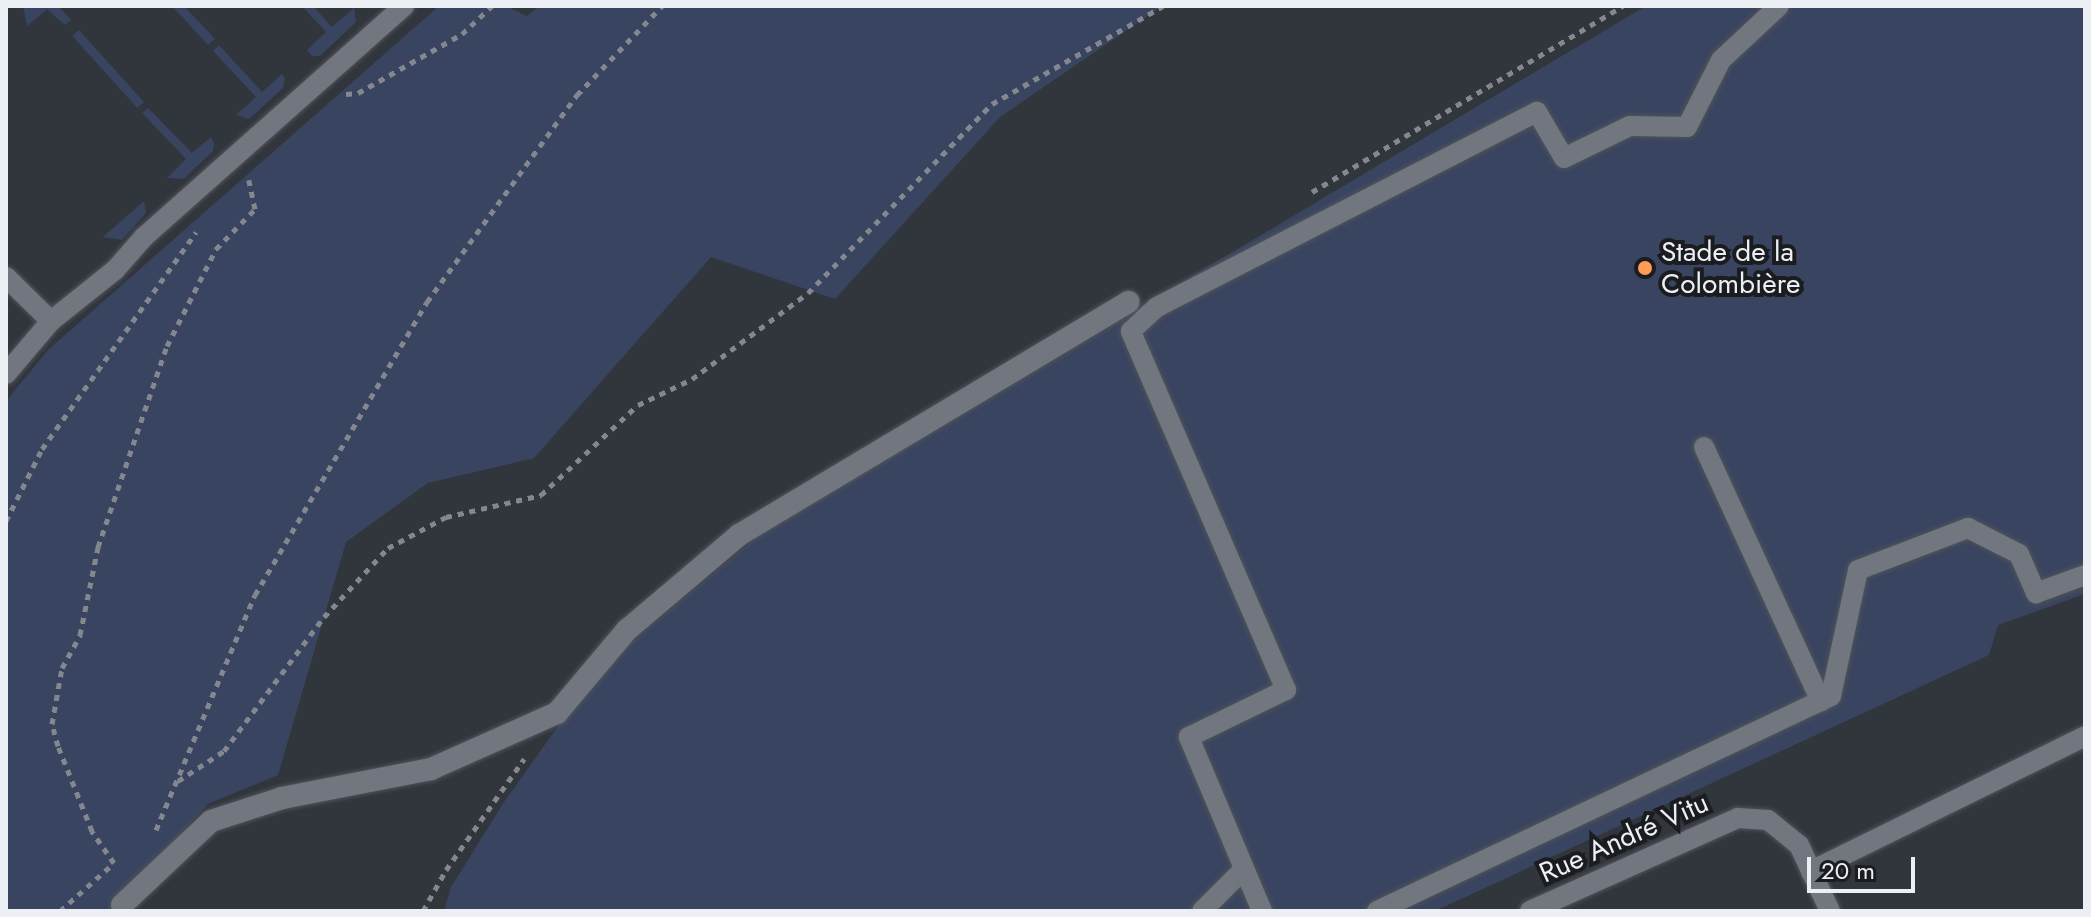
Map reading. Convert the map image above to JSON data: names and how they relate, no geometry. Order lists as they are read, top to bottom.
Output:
{
  "streets": {
    "lane": ["Rue André Vitu"]
  },
  "places": ["Stade de la Colombière"],
  "scale_bar": "20 m"
}
